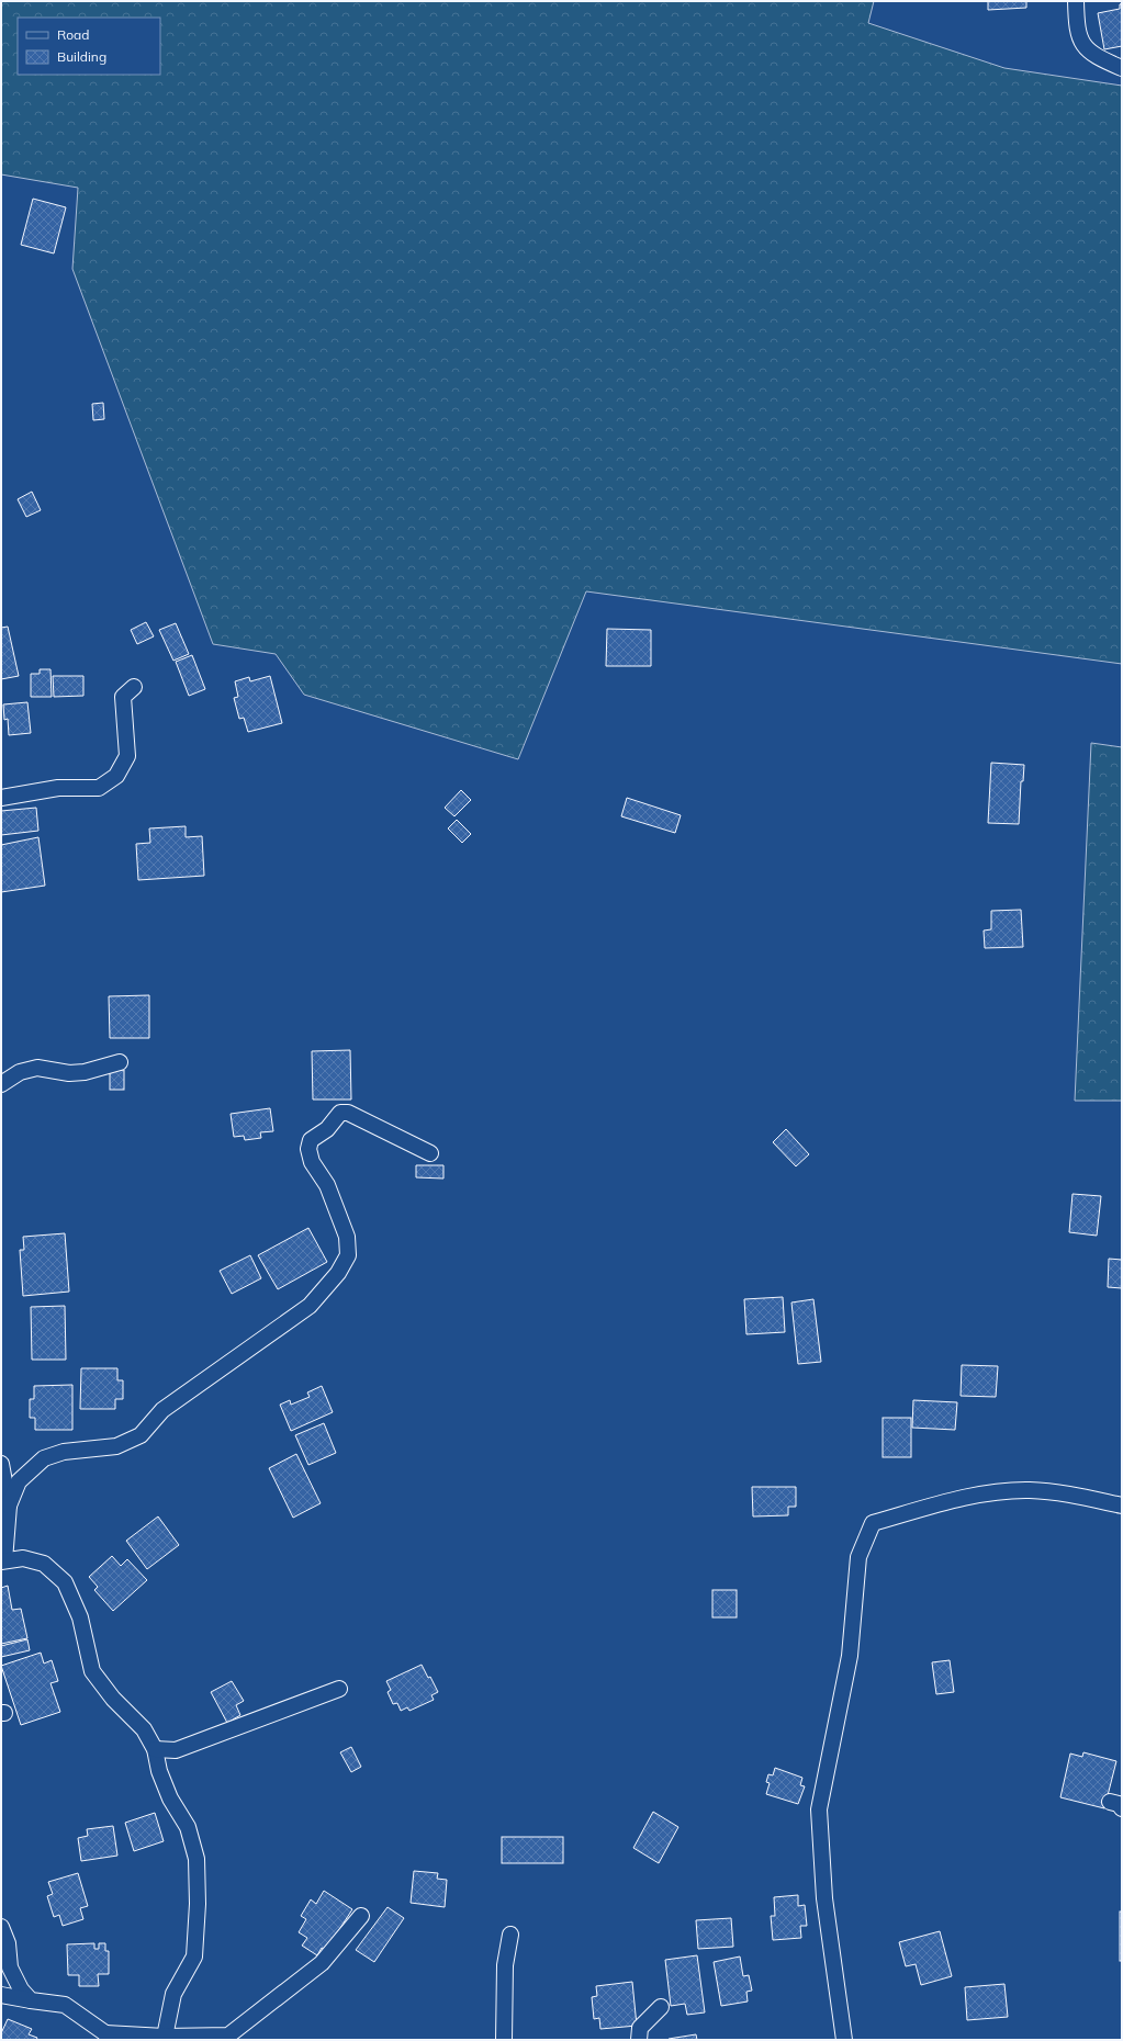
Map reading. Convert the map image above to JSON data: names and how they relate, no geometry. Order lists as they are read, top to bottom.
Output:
{
  "legend": ["Road", "Building"]
}
